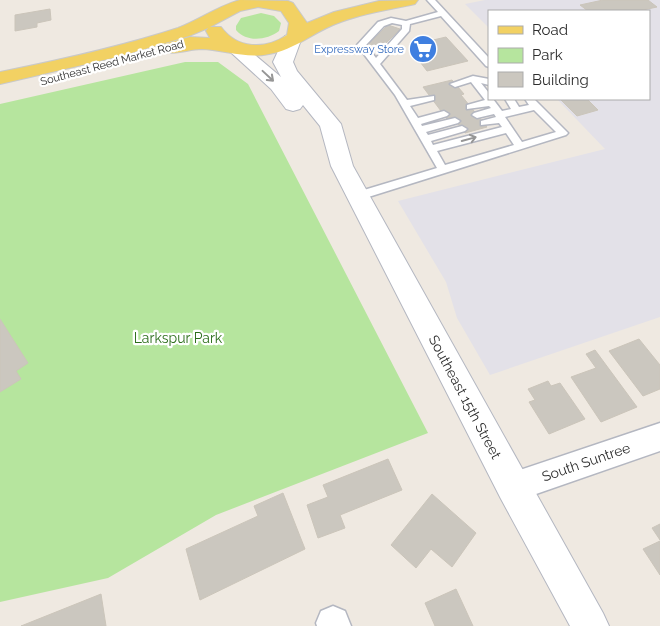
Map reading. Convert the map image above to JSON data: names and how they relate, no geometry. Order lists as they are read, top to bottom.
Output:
{
  "streets": {
    "main road": ["Southeast Reed Market Road", "Southeast 15th Street"],
    "street": ["South Suntree"]
  },
  "crossings": [
    ["Southeast Reed Market Road", "Southeast 15th Street"],
    ["Southeast 15th Street", "South Suntree"]
  ],
  "parks": ["Larkspur Park"],
  "places": {
    "supermarket": ["Expressway Store"]
  },
  "legend": ["Road", "Park", "Building"]
}
